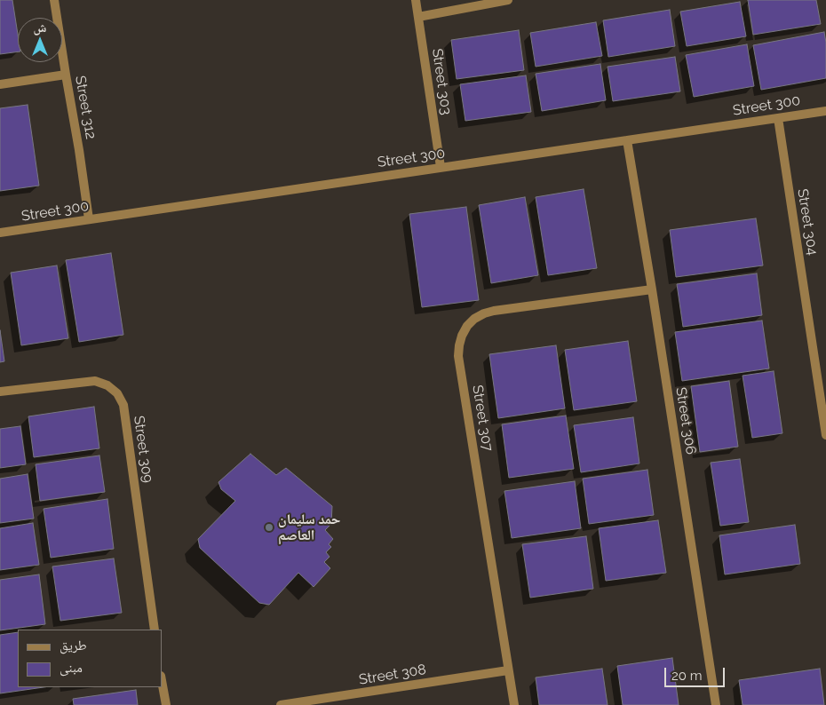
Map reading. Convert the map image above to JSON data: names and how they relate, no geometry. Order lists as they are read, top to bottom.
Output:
{
  "streets": {
    "street": [
      "Street 303",
      "Street 300",
      "Street 312",
      "Street 304",
      "Street 307",
      "Street 306",
      "Street 309",
      "Street 308"
    ]
  },
  "crossings": [
    ["Street 303", "Street 300"],
    ["Street 300", "Street 312"],
    ["Street 300", "Street 304"],
    ["Street 300", "Street 306"],
    ["Street 307", "Street 306"],
    ["Street 307", "Street 308"]
  ],
  "places": ["حمد سليمان العاصم"],
  "legend": ["طريق", "مبنى"],
  "scale_bar": "20 m",
  "north": "top"
}
